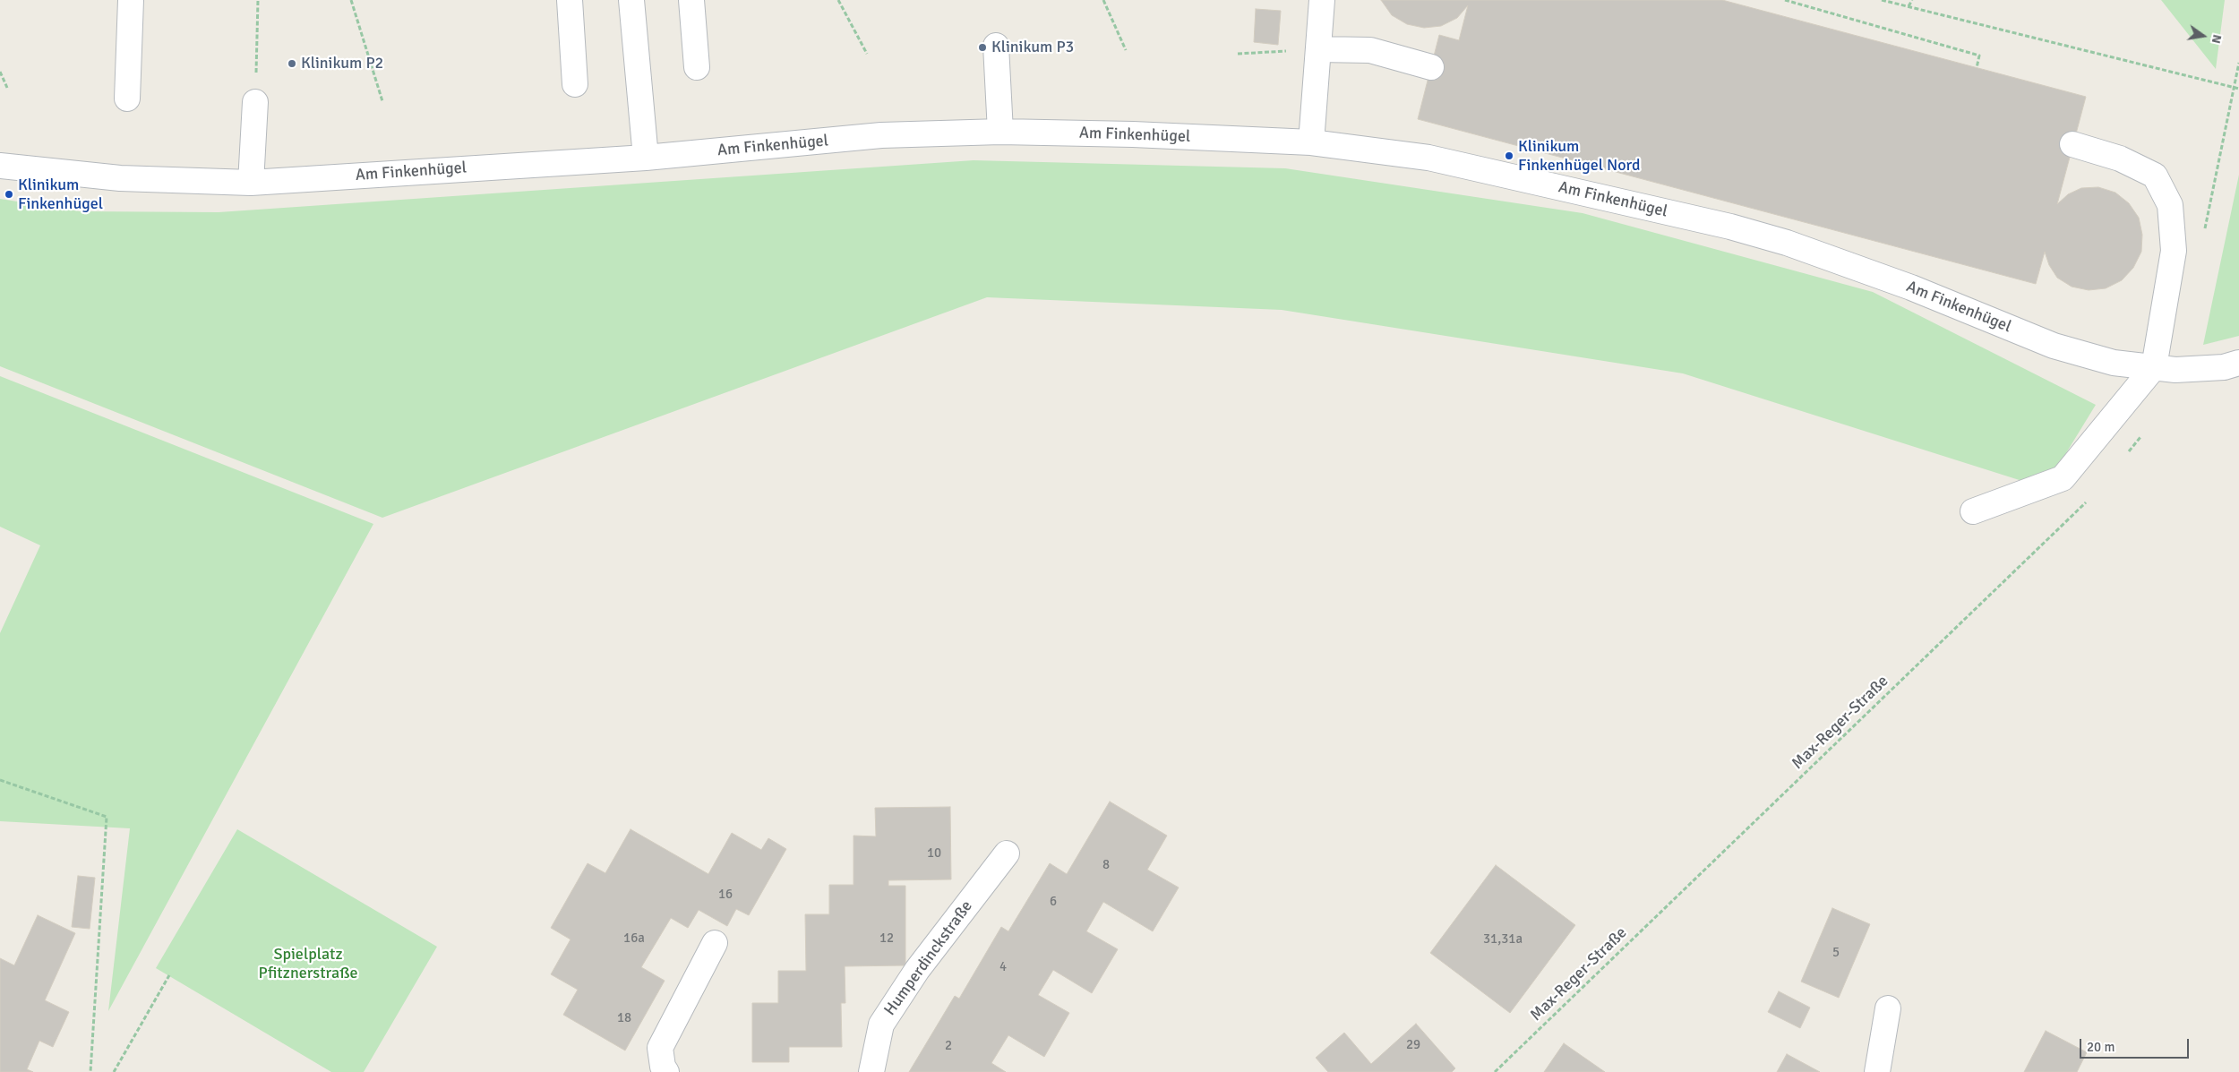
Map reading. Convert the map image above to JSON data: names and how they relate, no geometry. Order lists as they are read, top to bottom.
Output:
{
  "streets": {
    "street": ["Am Finkenhügel", "Humperdinckstraße"],
    "path": ["Max-Reger-Straße"]
  },
  "parks": ["Spielplatz Pfitznerstraße"],
  "places": [
    "Klinikum P3",
    "Klinikum P2",
    "Klinikum Finkenhügel Nord",
    "Klinikum Finkenhügel"
  ],
  "house_numbers": [
    "10",
    "8",
    "16",
    "6",
    "16a",
    "12",
    "31,31a",
    "5",
    "4",
    "18",
    "29",
    "2"
  ],
  "scale_bar": "20 m",
  "north": "right"
}
